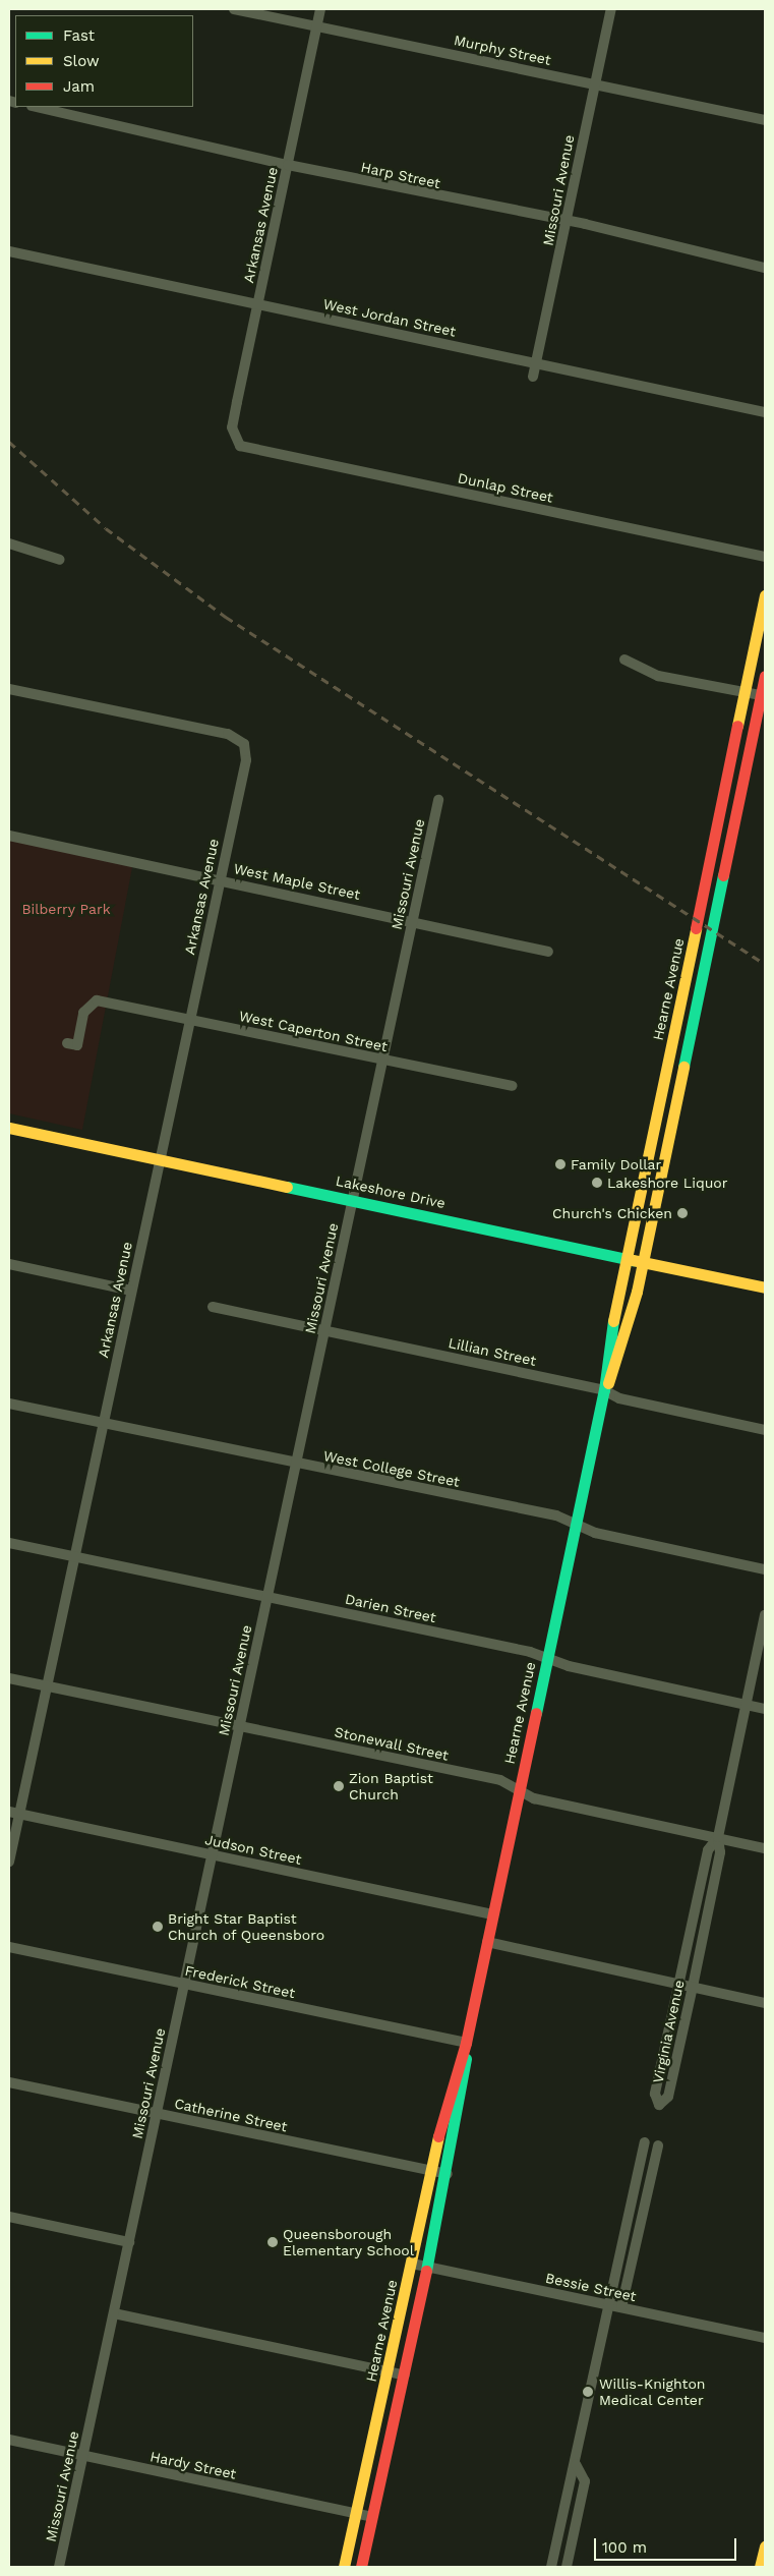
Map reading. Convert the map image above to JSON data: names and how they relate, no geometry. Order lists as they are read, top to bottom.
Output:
{
  "streets": {
    "main road": ["Hearne Avenue", "Lakeshore Drive"],
    "street": [
      "Murphy Street",
      "Harp Street",
      "Missouri Avenue",
      "Arkansas Avenue",
      "West Jordan Street",
      "Dunlap Street",
      "West Maple Street",
      "West Caperton Street",
      "Lillian Street",
      "West College Street",
      "Darien Street",
      "Stonewall Street",
      "Judson Street",
      "Frederick Street",
      "Virginia Avenue",
      "Catherine Street",
      "Bessie Street",
      "Hardy Street"
    ]
  },
  "crossings": [
    ["Murphy Street", "Missouri Avenue"],
    ["Murphy Street", "Arkansas Avenue"],
    ["Harp Street", "Missouri Avenue"],
    ["Harp Street", "Arkansas Avenue"],
    ["Missouri Avenue", "West Jordan Street"],
    ["Missouri Avenue", "West Maple Street"],
    ["Missouri Avenue", "West Caperton Street"],
    ["Missouri Avenue", "Lakeshore Drive"],
    ["Missouri Avenue", "Lillian Street"],
    ["Missouri Avenue", "West College Street"],
    ["Missouri Avenue", "Darien Street"],
    ["Missouri Avenue", "Stonewall Street"],
    ["Missouri Avenue", "Judson Street"],
    ["Missouri Avenue", "Frederick Street"],
    ["Missouri Avenue", "Catherine Street"],
    ["Missouri Avenue", "Hardy Street"],
    ["Arkansas Avenue", "West Jordan Street"],
    ["Arkansas Avenue", "Dunlap Street"],
    ["Arkansas Avenue", "West Maple Street"],
    ["Arkansas Avenue", "West Caperton Street"],
    ["Arkansas Avenue", "Lakeshore Drive"],
    ["Arkansas Avenue", "West College Street"],
    ["Arkansas Avenue", "Darien Street"],
    ["Arkansas Avenue", "Stonewall Street"],
    ["Arkansas Avenue", "Judson Street"],
    ["Hearne Avenue", "Lakeshore Drive"],
    ["Hearne Avenue", "Lillian Street"],
    ["Hearne Avenue", "West College Street"],
    ["Hearne Avenue", "Darien Street"],
    ["Hearne Avenue", "Stonewall Street"],
    ["Hearne Avenue", "Judson Street"],
    ["Hearne Avenue", "Frederick Street"],
    ["Hearne Avenue", "Catherine Street"],
    ["Hearne Avenue", "Bessie Street"],
    ["Hearne Avenue", "Hardy Street"],
    ["Darien Street", "Virginia Avenue"],
    ["Stonewall Street", "Virginia Avenue"]
  ],
  "parks": ["Bilberry Park"],
  "places": [
    "Family Dollar",
    "Lakeshore Liquor",
    "Church's Chicken",
    "Zion Baptist Church",
    "Bright Star Baptist Church of Queensboro",
    "Queensborough Elementary School",
    "Willis-Knighton Medical Center"
  ],
  "legend": ["Fast", "Slow", "Jam"],
  "scale_bar": "100 m"
}
